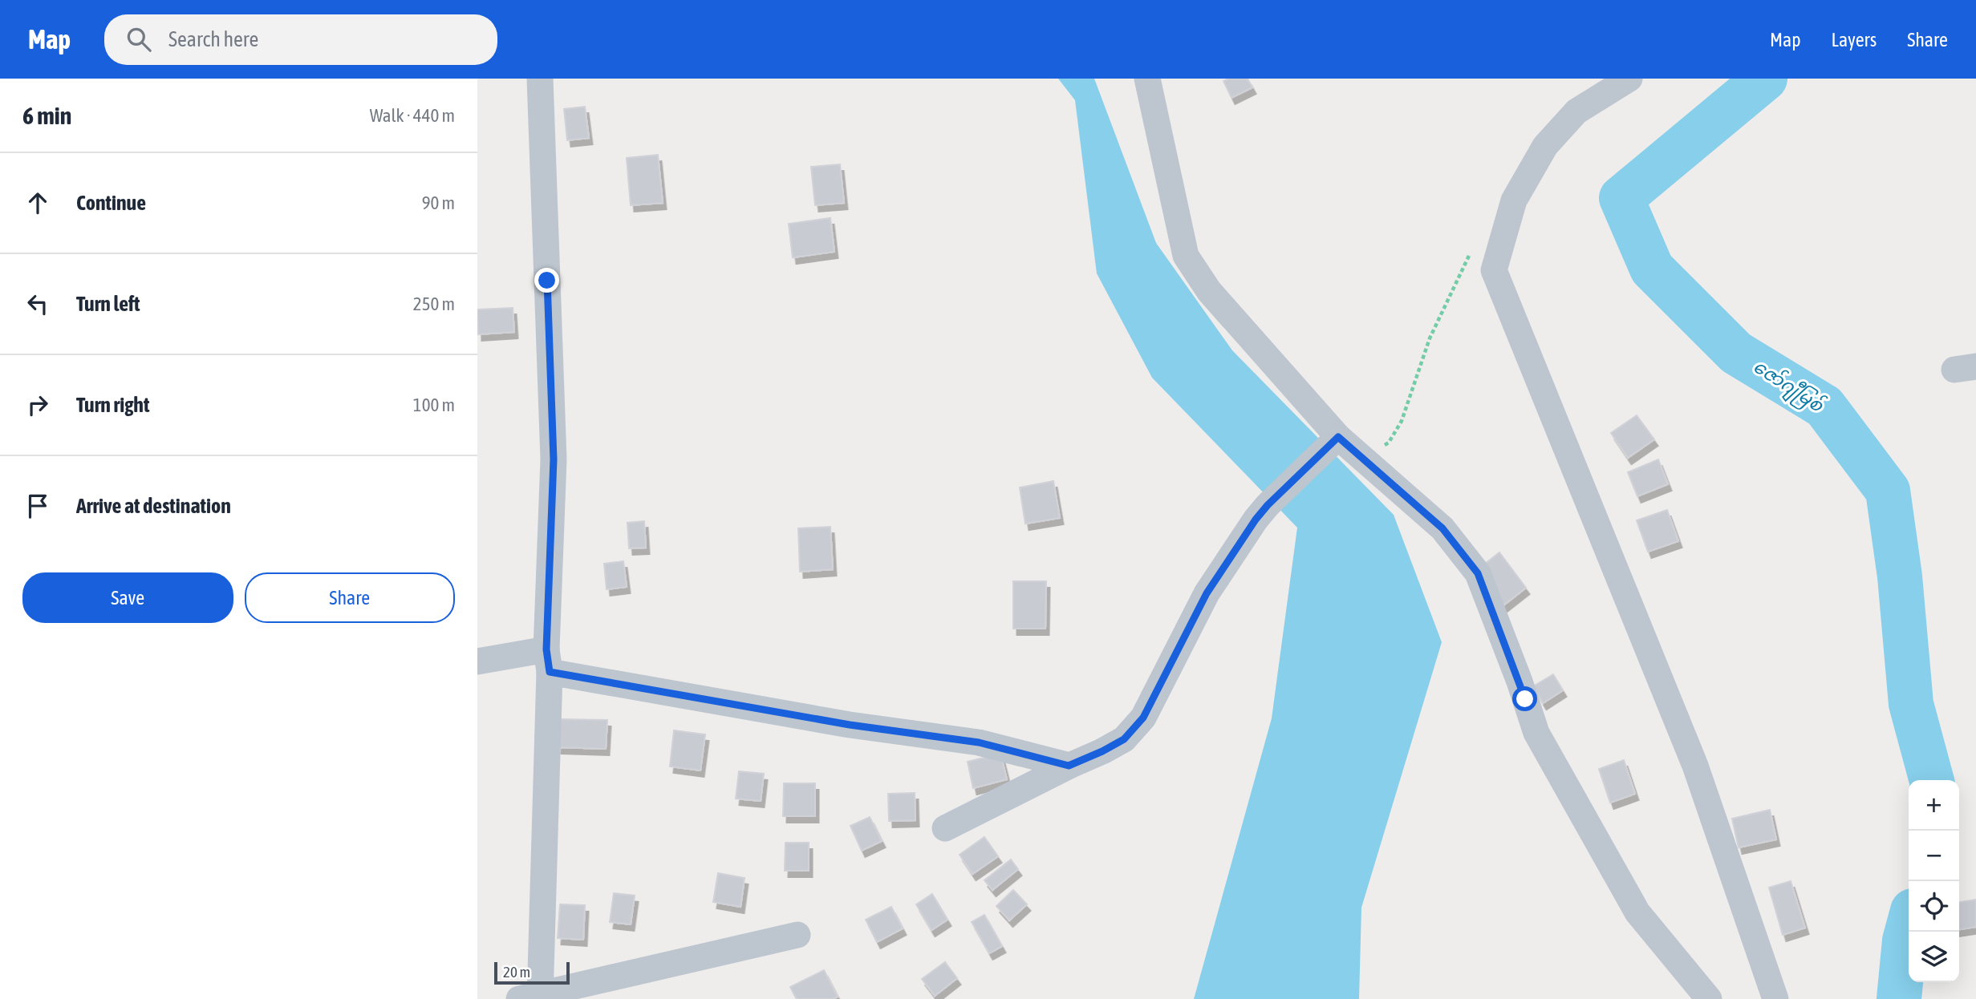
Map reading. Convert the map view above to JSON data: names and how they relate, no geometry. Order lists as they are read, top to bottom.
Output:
{
  "water": ["ဇော်ဂျီမြစ်"],
  "scale_bar": "20 m",
  "page": {
    "header": "Map",
    "search": "Search here",
    "nav": ["Map", "Layers", "Share"],
    "heading": ["6 min", "Walk · 440 m"],
    "list": [
      ["Continue", "90 m"],
      ["Turn left", "250 m"],
      ["Turn right", "100 m"],
      "Arrive at destination"
    ],
    "buttons": ["Save", "Share"],
    "map_buttons": ["+", "−"],
    "scale": "20 m"
  }
}
